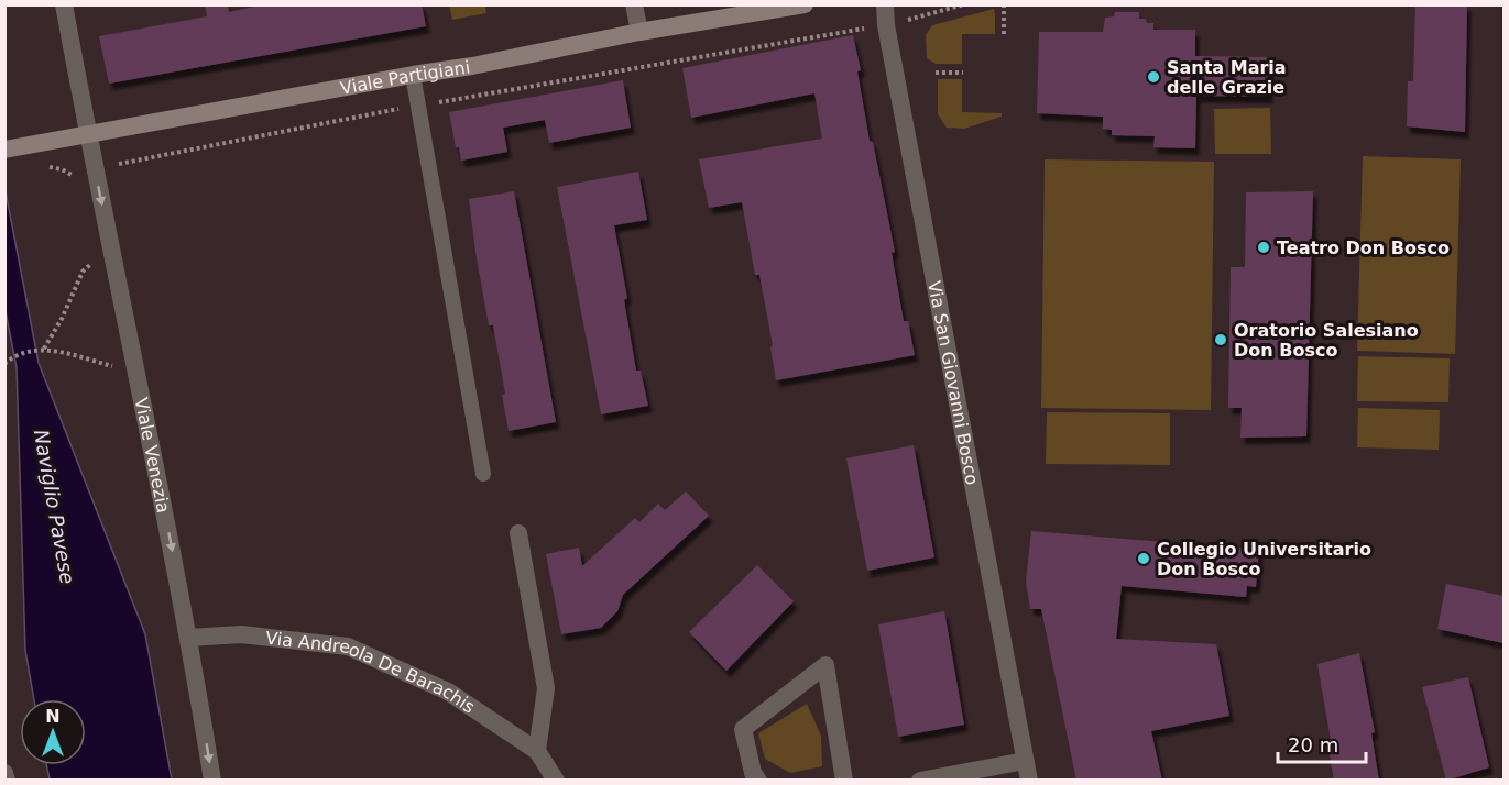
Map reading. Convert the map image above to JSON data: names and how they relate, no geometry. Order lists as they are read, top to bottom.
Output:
{
  "streets": {
    "main road": ["Viale Partigiani"],
    "street": ["Via San Giovanni Bosco", "Viale Venezia", "Via Andreola De Barachis"]
  },
  "crossings": [
    ["Viale Partigiani", "Viale Venezia"],
    ["Viale Venezia", "Via Andreola De Barachis"]
  ],
  "one_way": ["Viale Venezia"],
  "water": ["Naviglio Pavese"],
  "places": [
    "Santa Maria delle Grazie",
    "Teatro Don Bosco",
    "Oratorio Salesiano Don Bosco",
    "Collegio Universitario Don Bosco"
  ],
  "scale_bar": "20 m",
  "north": "top"
}
